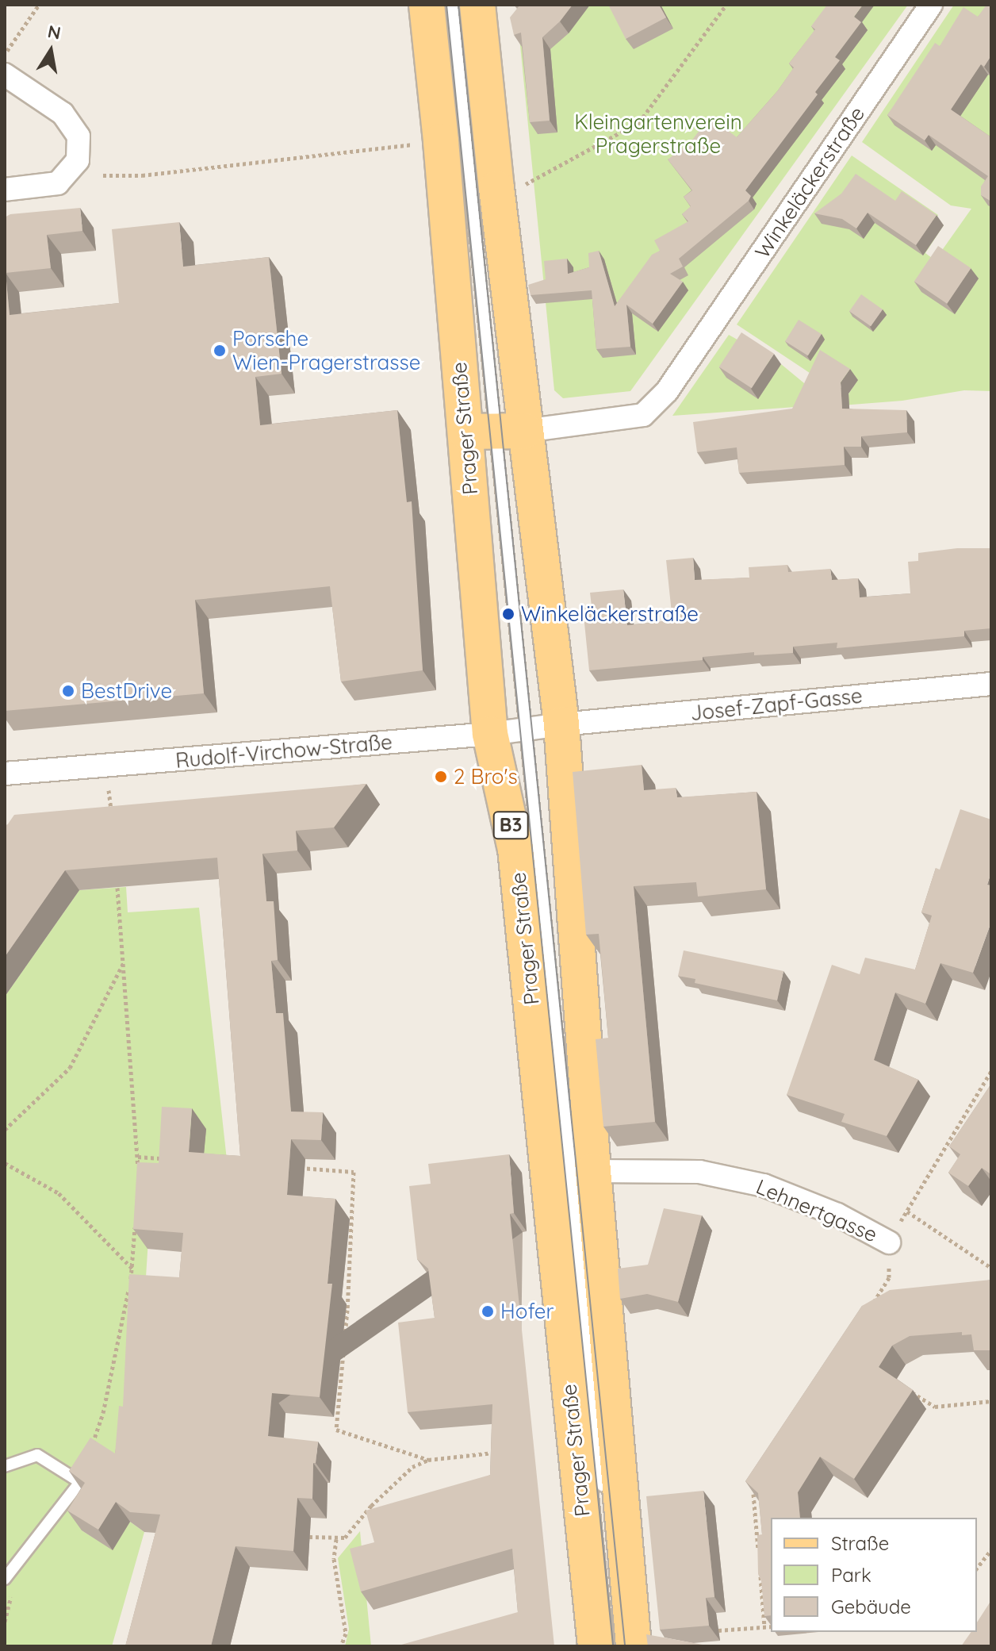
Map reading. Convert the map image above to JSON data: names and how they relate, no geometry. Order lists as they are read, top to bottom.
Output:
{
  "streets": {
    "main road": ["Prager Straße", "B3"],
    "street": [
      "Winkeläckerstraße",
      "Josef-Zapf-Gasse",
      "Rudolf-Virchow-Straße",
      "Lehnertgasse"
    ]
  },
  "crossings": [
    ["Winkeläckerstraße", "Prager Straße"],
    ["Prager Straße", "Josef-Zapf-Gasse"],
    ["Prager Straße", "Rudolf-Virchow-Straße"],
    ["Prager Straße", "Lehnertgasse"],
    ["Josef-Zapf-Gasse", "Rudolf-Virchow-Straße"]
  ],
  "parks": ["Kleingartenverein Pragerstraße"],
  "places": [
    "Porsche Wien-Pragerstrasse",
    "Winkeläckerstraße",
    "BestDrive",
    "2 Bro's",
    "Hofer"
  ],
  "legend": ["Straße", "Park", "Gebäude"],
  "north": "top"
}
